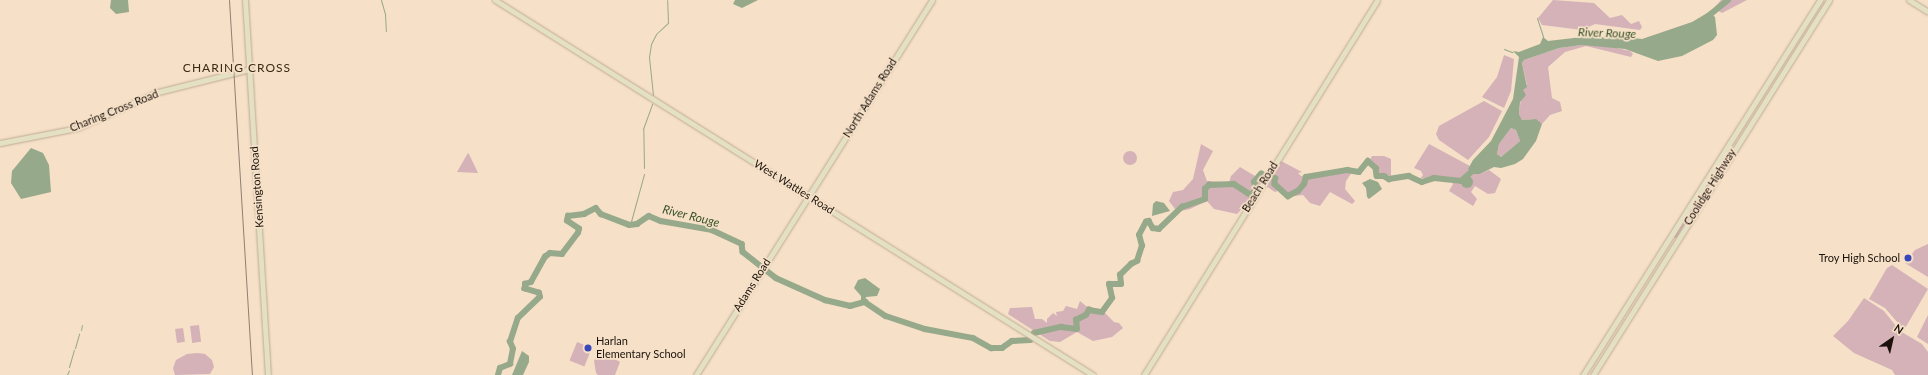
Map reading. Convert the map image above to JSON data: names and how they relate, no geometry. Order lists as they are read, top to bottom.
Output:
{
  "streets": {
    "street": [
      "North Adams Road",
      "Charing Cross Road",
      "Kensington Road",
      "West Wattles Road",
      "Beach Road",
      "Coolidge Highway",
      "Adams Road"
    ]
  },
  "crossings": [
    ["North Adams Road", "West Wattles Road"],
    ["North Adams Road", "Adams Road"],
    ["Charing Cross Road", "Kensington Road"],
    ["West Wattles Road", "Adams Road"]
  ],
  "districts": ["CHARING CROSS"],
  "water": ["River Rouge"],
  "places": ["Troy High School", "Harlan Elementary School"],
  "north": "top right"
}
